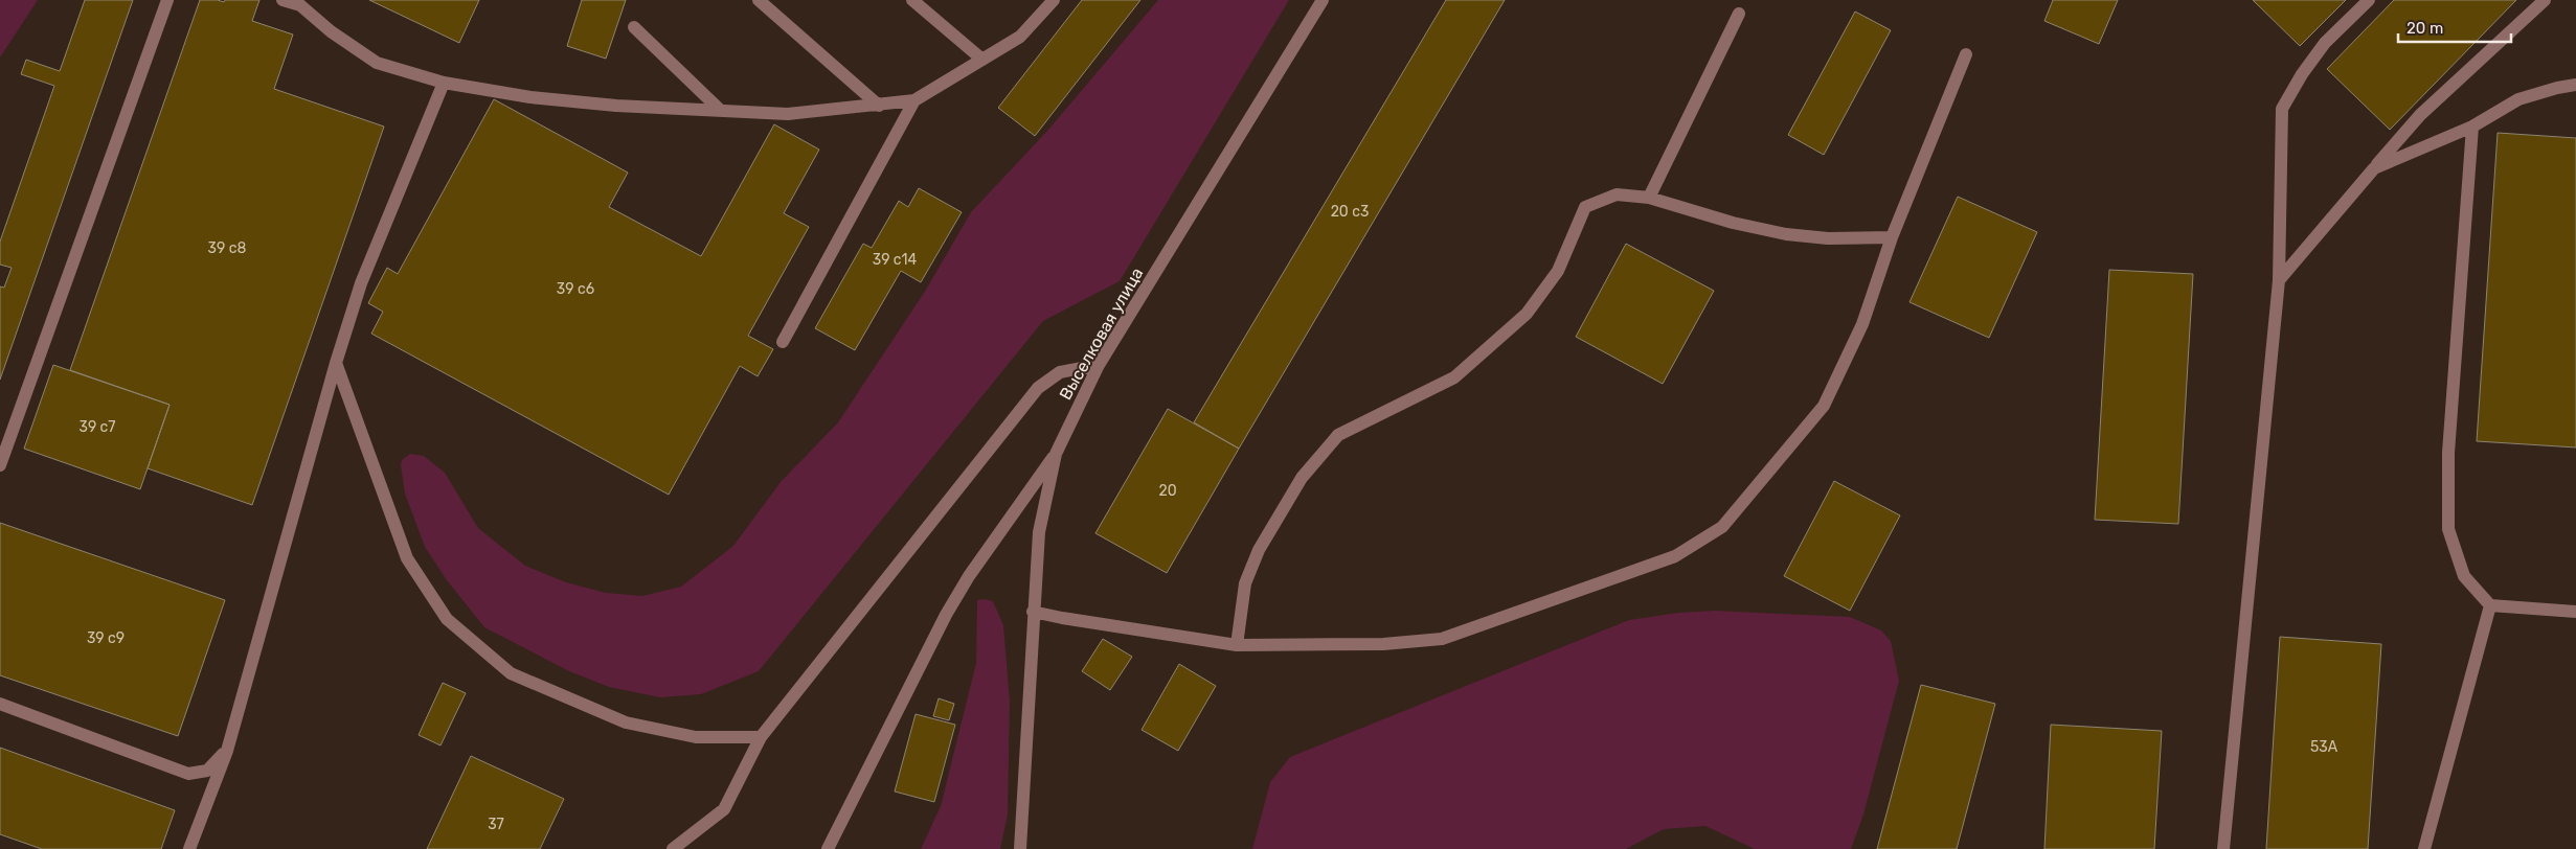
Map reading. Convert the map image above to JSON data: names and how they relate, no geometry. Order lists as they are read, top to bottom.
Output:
{
  "streets": {
    "street": ["Выселковая улица"]
  },
  "house_numbers": [
    "20 с3",
    "39 с8",
    "39 с14",
    "39 с6",
    "39 с7",
    "20",
    "39 с9",
    "53А",
    "37"
  ],
  "scale_bar": "20 m"
}
